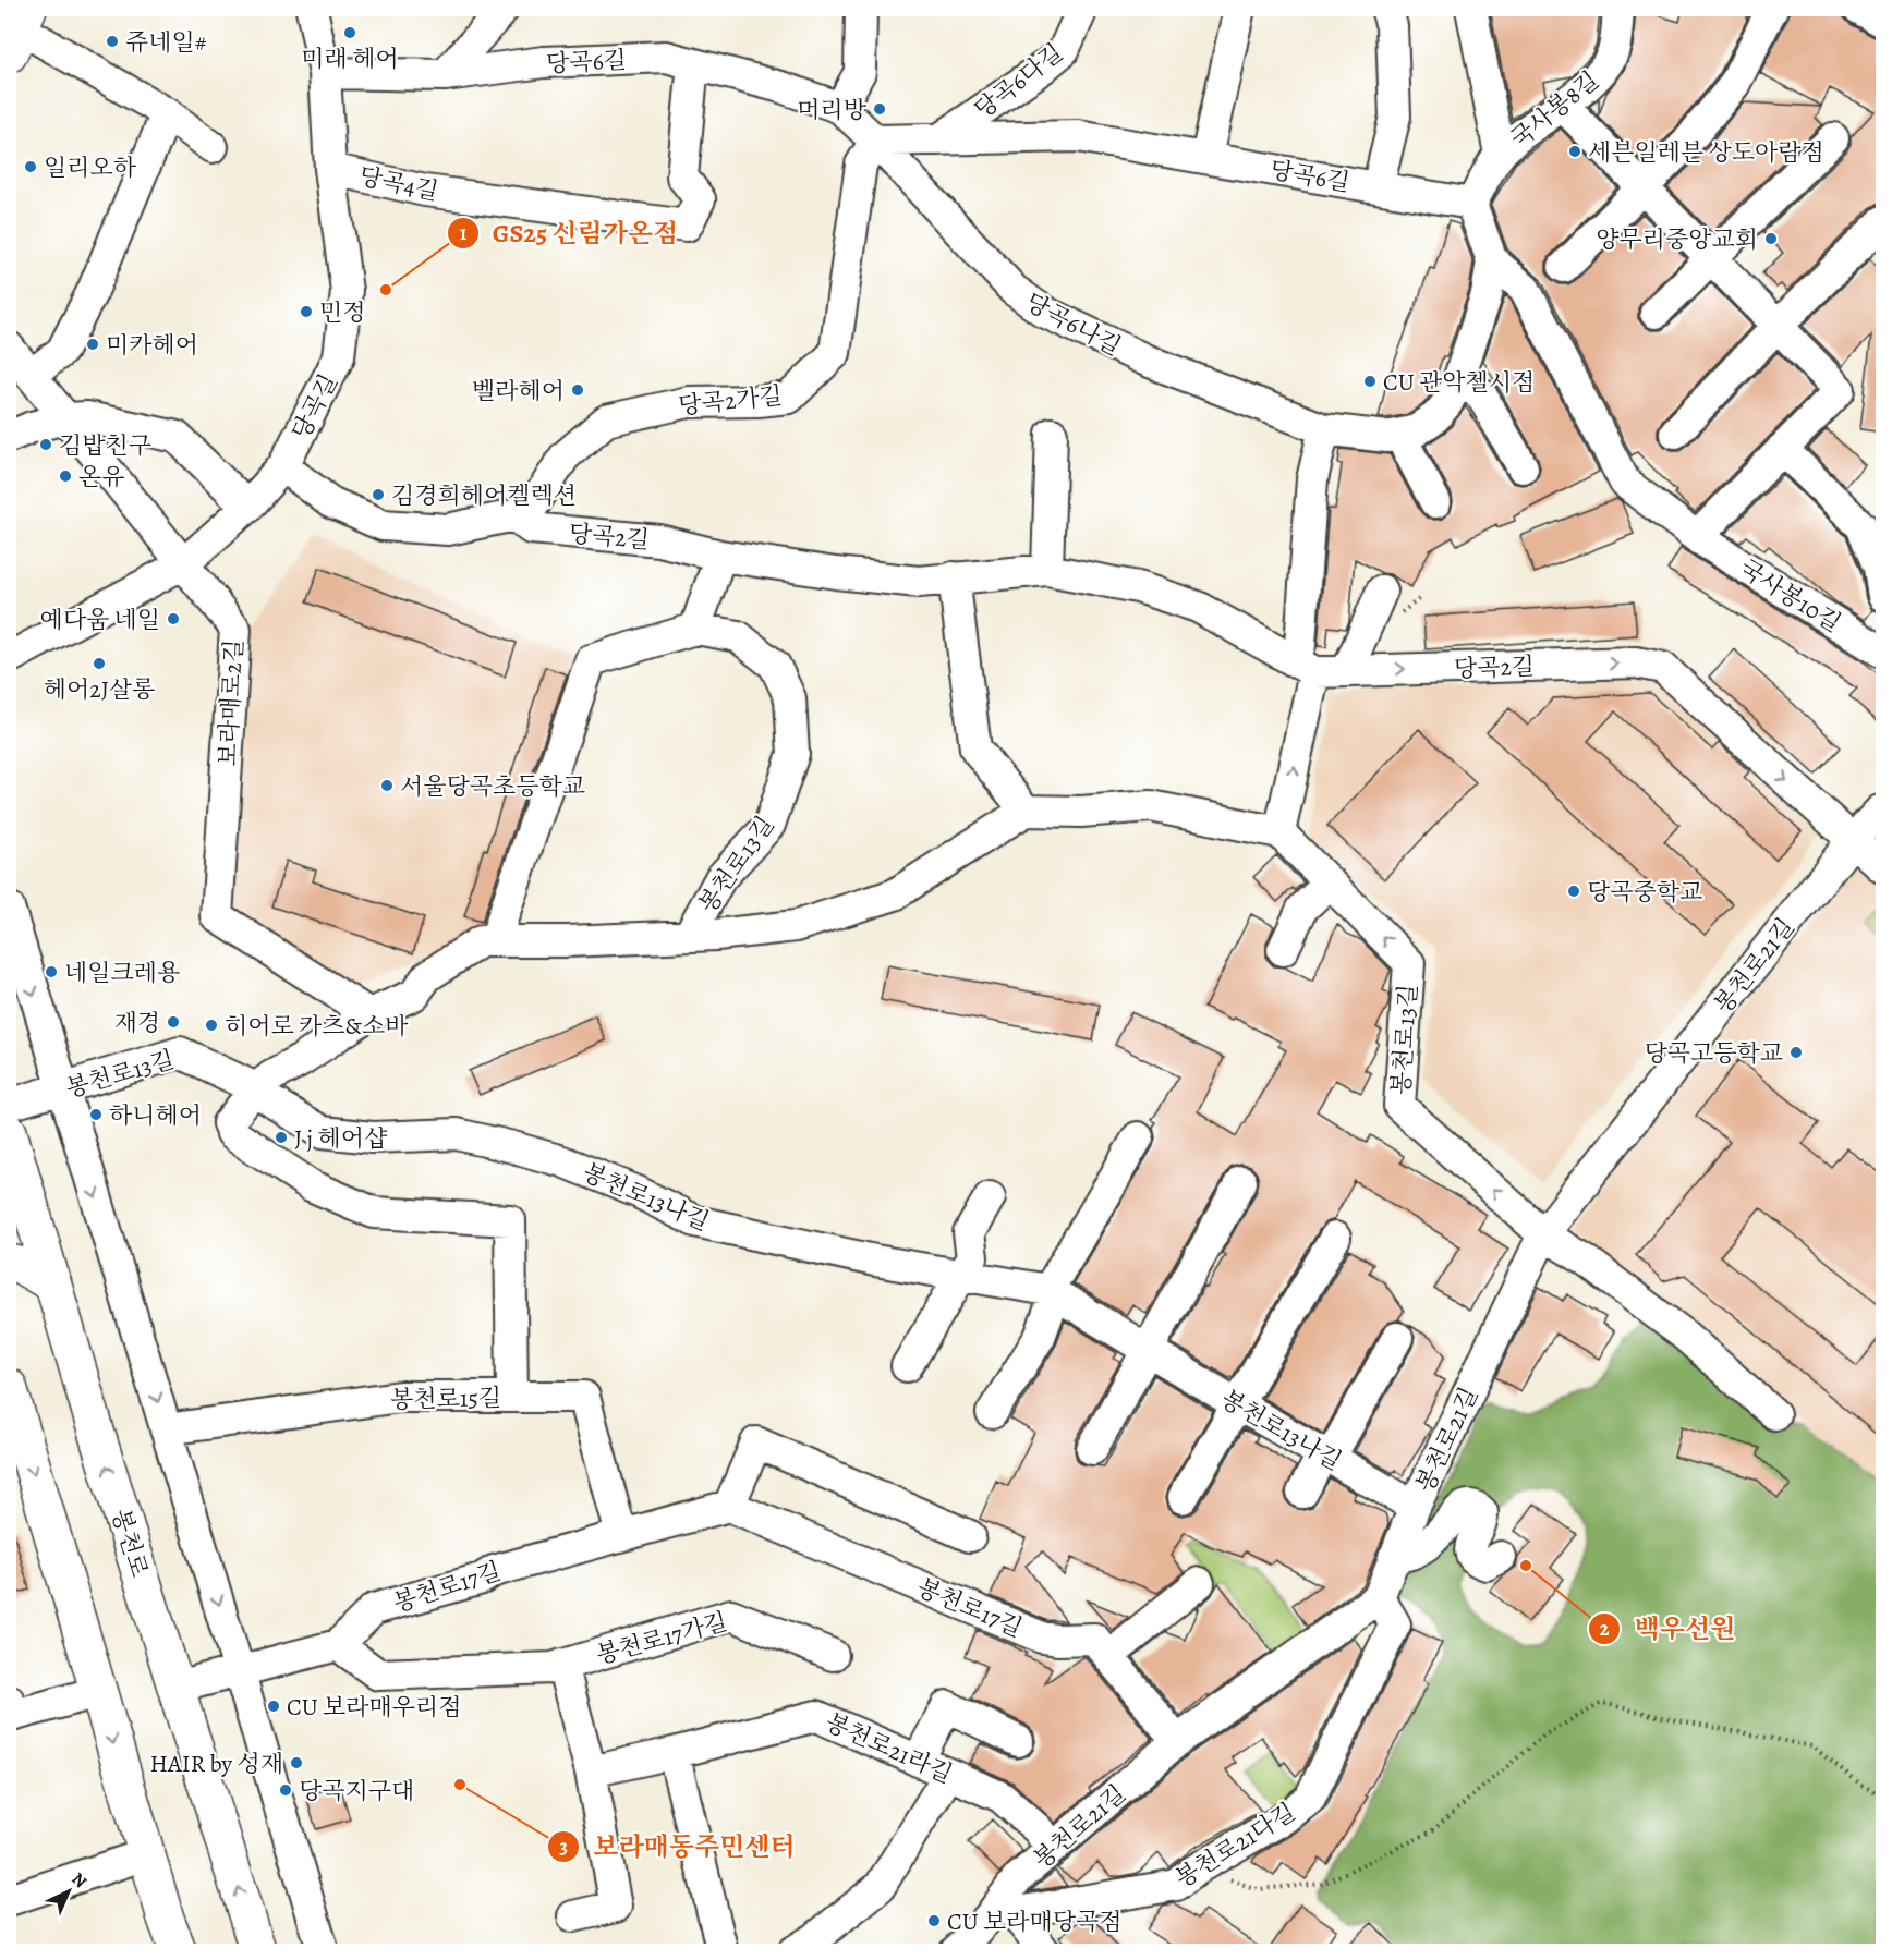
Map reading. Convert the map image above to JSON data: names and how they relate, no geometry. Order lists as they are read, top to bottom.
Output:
{
  "streets": {
    "main road": ["봉천로"],
    "street": [
      "당곡6길",
      "당곡6다길",
      "국사봉8길",
      "당곡4길",
      "당곡6나길",
      "당곡2가길",
      "당곡길",
      "당곡2길",
      "국사봉10길",
      "보라매로2길",
      "봉천로13길",
      "봉천로21길",
      "봉천로13나길",
      "봉천로15길",
      "봉천로17길",
      "봉천로17가길",
      "봉천로21라길",
      "봉천로21다길"
    ]
  },
  "crossings": [
    ["당곡6길", "당곡6다길"],
    ["당곡6길", "국사봉8길"],
    ["당곡6길", "당곡4길"],
    ["당곡6길", "당곡6나길"],
    ["당곡6길", "당곡2가길"],
    ["당곡6길", "당곡길"],
    ["당곡4길", "당곡길"],
    ["당곡6나길", "당곡2가길"],
    ["당곡6나길", "국사봉10길"],
    ["당곡2가길", "당곡2길"],
    ["당곡길", "보라매로2길"],
    ["당곡2길", "봉천로21길"],
    ["보라매로2길", "봉천로13길"],
    ["봉천로13길", "봉천로21길"],
    ["봉천로13길", "봉천로13나길"],
    ["봉천로21길", "봉천로13나길"],
    ["봉천로21길", "봉천로17길"],
    ["봉천로21길", "봉천로21라길"],
    ["봉천로21길", "봉천로21다길"],
    ["봉천로15길", "봉천로17길"],
    ["봉천로17길", "봉천로17가길"],
    ["봉천로17가길", "봉천로21라길"]
  ],
  "one_way": ["당곡2길"],
  "places": [
    "미래 헤어",
    "쥬네일#",
    "머리방",
    "세븐일레븐 상도아람점",
    "일리오하",
    "양무리중앙교회",
    "GS25 신림가온점",
    "민정",
    "미카헤어",
    "CU 관악첼시점",
    "벨라헤어",
    "김밥친구",
    "온유",
    "김경희헤어켈렉션",
    "예다움 네일",
    "헤어2J살롱",
    "서울당곡초등학교",
    "당곡중학교",
    "네일크레용",
    "재경",
    "히어로 카츠&소바",
    "당곡고등학교",
    "하니헤어",
    "J j 헤어샵",
    "백우선원",
    "CU 보라매우리점",
    "HAIR by 성재",
    "보라매동주민센터",
    "당곡지구대",
    "CU 보라매당곡점"
  ],
  "north": "top right"
}
